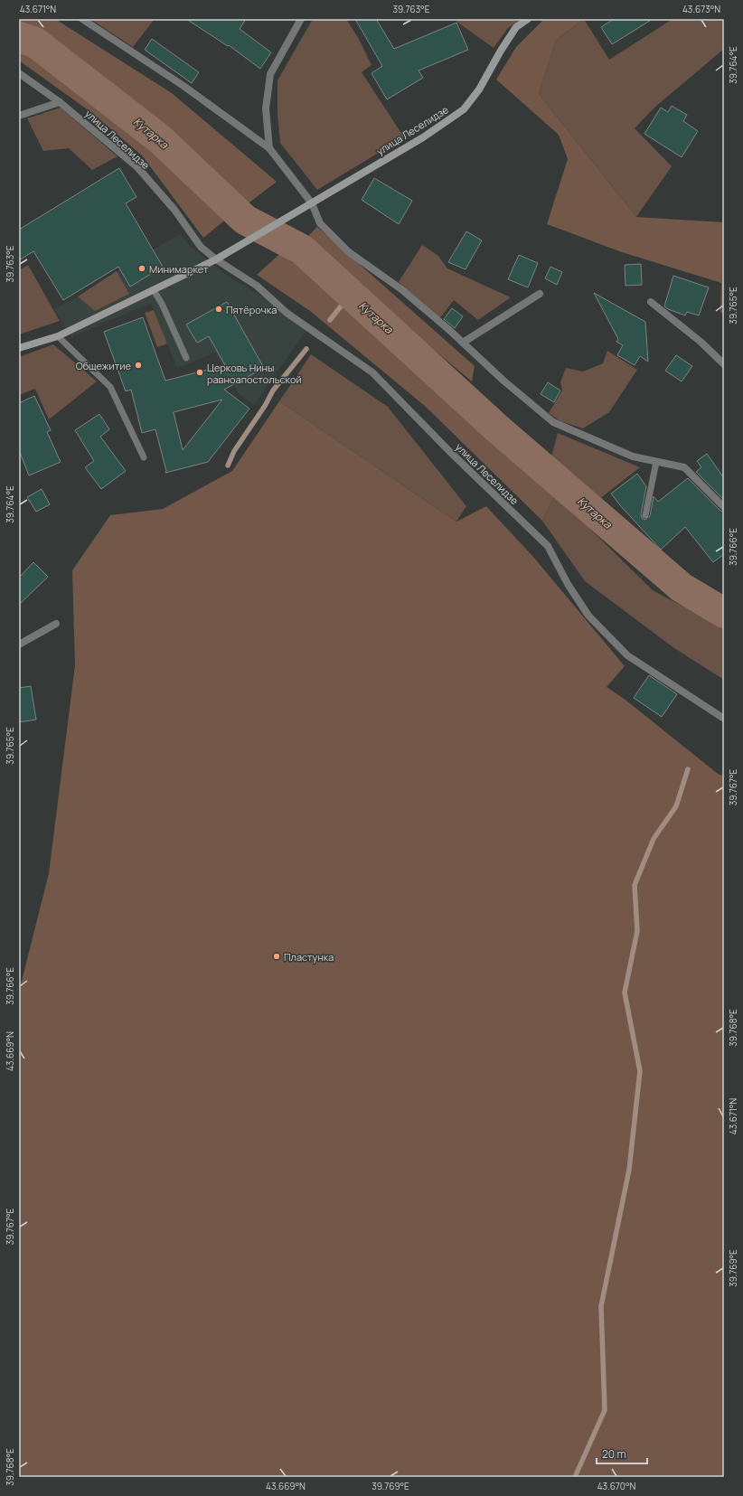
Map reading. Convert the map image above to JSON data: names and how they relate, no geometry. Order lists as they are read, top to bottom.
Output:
{
  "streets": {
    "street": ["улица Леселидзе"]
  },
  "water": ["Кутарка"],
  "places": [
    "Минимаркет",
    "Пятёрочка",
    "Общежитие",
    "Церковь Нины равноапостольской",
    "Пластунка"
  ],
  "scale_bar": "20 m",
  "coordinates": [
    "43.671°N",
    "39.763°E",
    "43.673°N",
    "39.764°E",
    "39.765°E",
    "39.766°E",
    "39.767°E",
    "39.768°E",
    "43.669°N",
    "39.769°E",
    "43.670°N"
  ]
}
